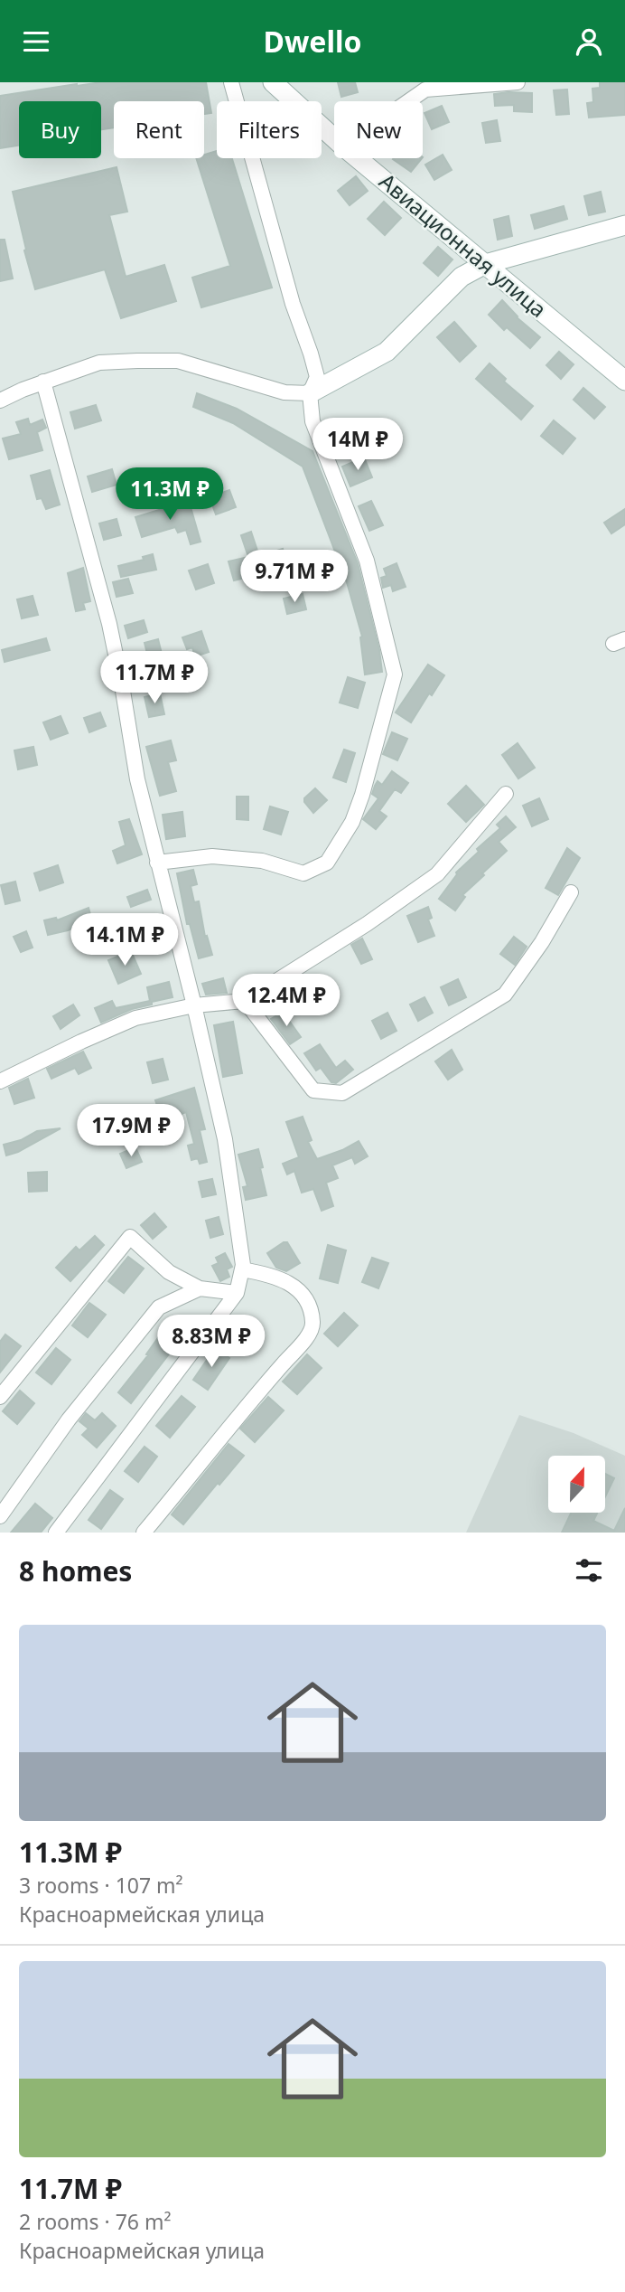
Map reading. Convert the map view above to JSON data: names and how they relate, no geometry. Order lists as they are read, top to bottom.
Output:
{
  "streets": {
    "street": ["Авиационная улица"]
  },
  "north": "top",
  "page": {
    "header": "Dwello",
    "chip": [
      "Buy",
      "Rent",
      "Filters",
      "New"
    ],
    "price": [
      "14M ₽",
      "11.3M ₽",
      "9.71M ₽",
      "11.7M ₽",
      "14.1M ₽",
      "12.4M ₽",
      "17.9M ₽",
      "8.83M ₽"
    ],
    "heading": "8 homes",
    "list": [
      {
        "name": "11.3M ₽",
        "note": "3 rooms · 107 m² · Красноармейская улица"
      },
      {
        "name": "11.7M ₽",
        "note": "2 rooms · 76 m² · Красноармейская улица"
      }
    ]
  }
}
